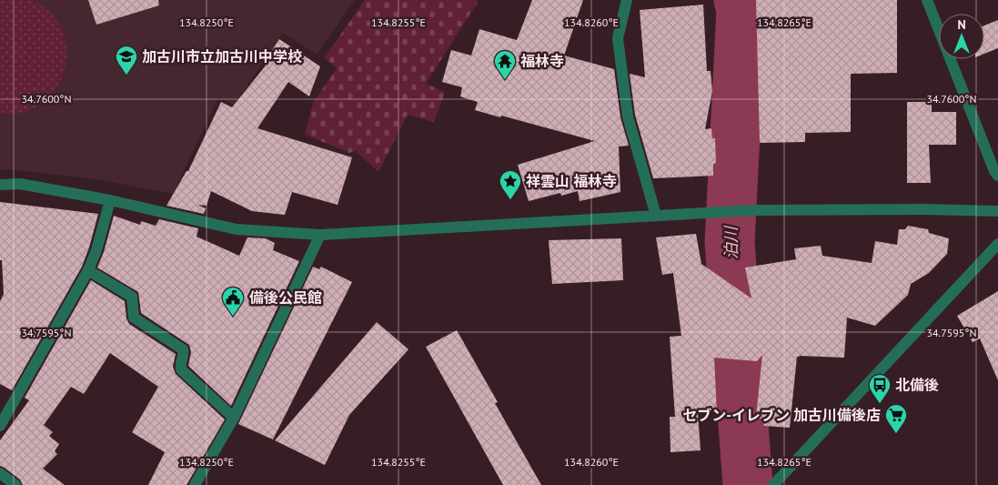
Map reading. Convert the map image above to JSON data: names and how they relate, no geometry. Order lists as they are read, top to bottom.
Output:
{
  "water": ["泊川"],
  "places": {
    "school or university": ["加古川市立加古川中学校"],
    "temple": ["福林寺"],
    "place": ["祥雲山 福林寺"],
    "public building": ["備後公民館"],
    "bus stop": ["北備後"],
    "supermarket": ["セブン-イレブン 加古川備後店"]
  },
  "north": "top",
  "coordinates": [
    "134.8250°E",
    "134.8255°E",
    "134.8260°E",
    "134.8265°E",
    "34.7600°N",
    "34.7595°N"
  ]
}
